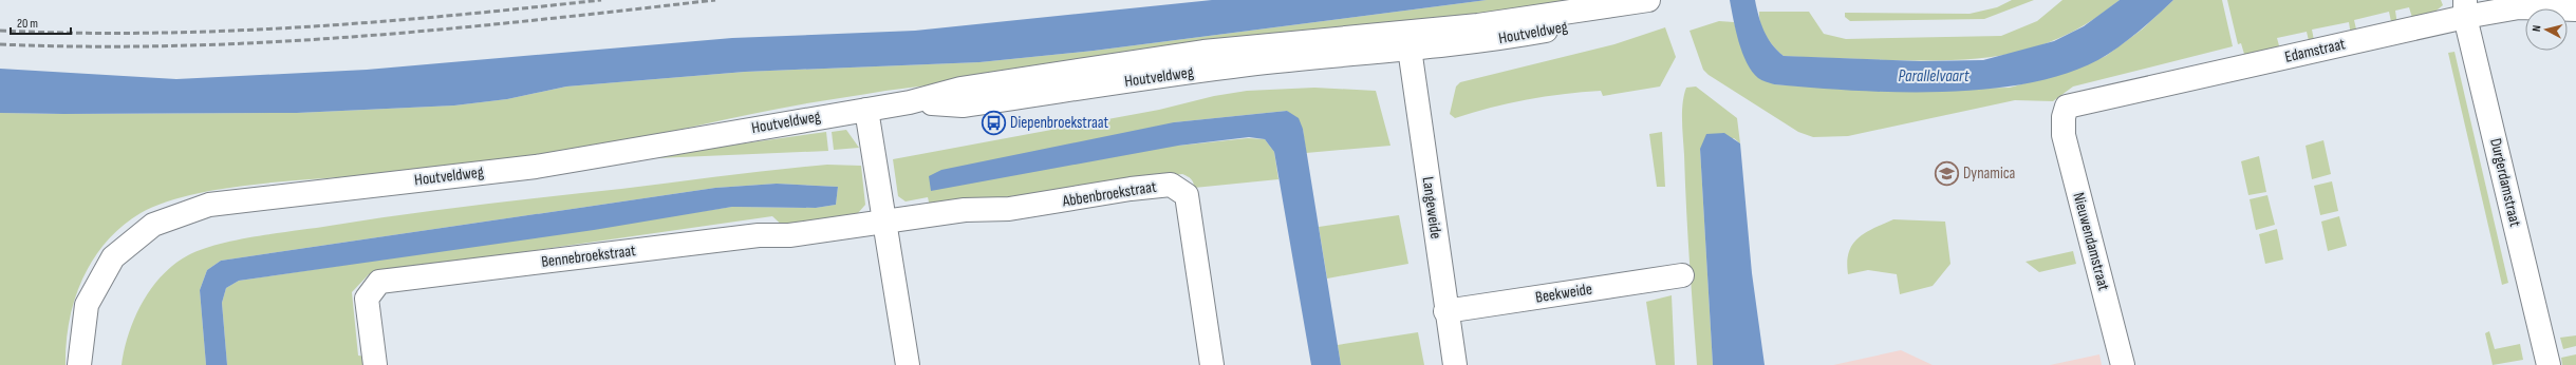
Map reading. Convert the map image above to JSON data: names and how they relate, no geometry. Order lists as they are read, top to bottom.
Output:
{
  "streets": {
    "street": [
      "Houtveldweg",
      "Edamstraat",
      "Durgerdamstraat",
      "Abbenbroekstraat",
      "Langeweide",
      "Nieuwendamstraat",
      "Bennebroekstraat",
      "Beekweide"
    ]
  },
  "crossings": [
    ["Houtveldweg", "Langeweide"],
    ["Edamstraat", "Durgerdamstraat"],
    ["Edamstraat", "Nieuwendamstraat"],
    ["Abbenbroekstraat", "Bennebroekstraat"],
    ["Langeweide", "Beekweide"]
  ],
  "water": ["Parallelvaart"],
  "places": {
    "bus stop": ["Diepenbroekstraat"],
    "school or university": ["Dynamica"]
  },
  "scale_bar": "20 m",
  "north": "left"
}
